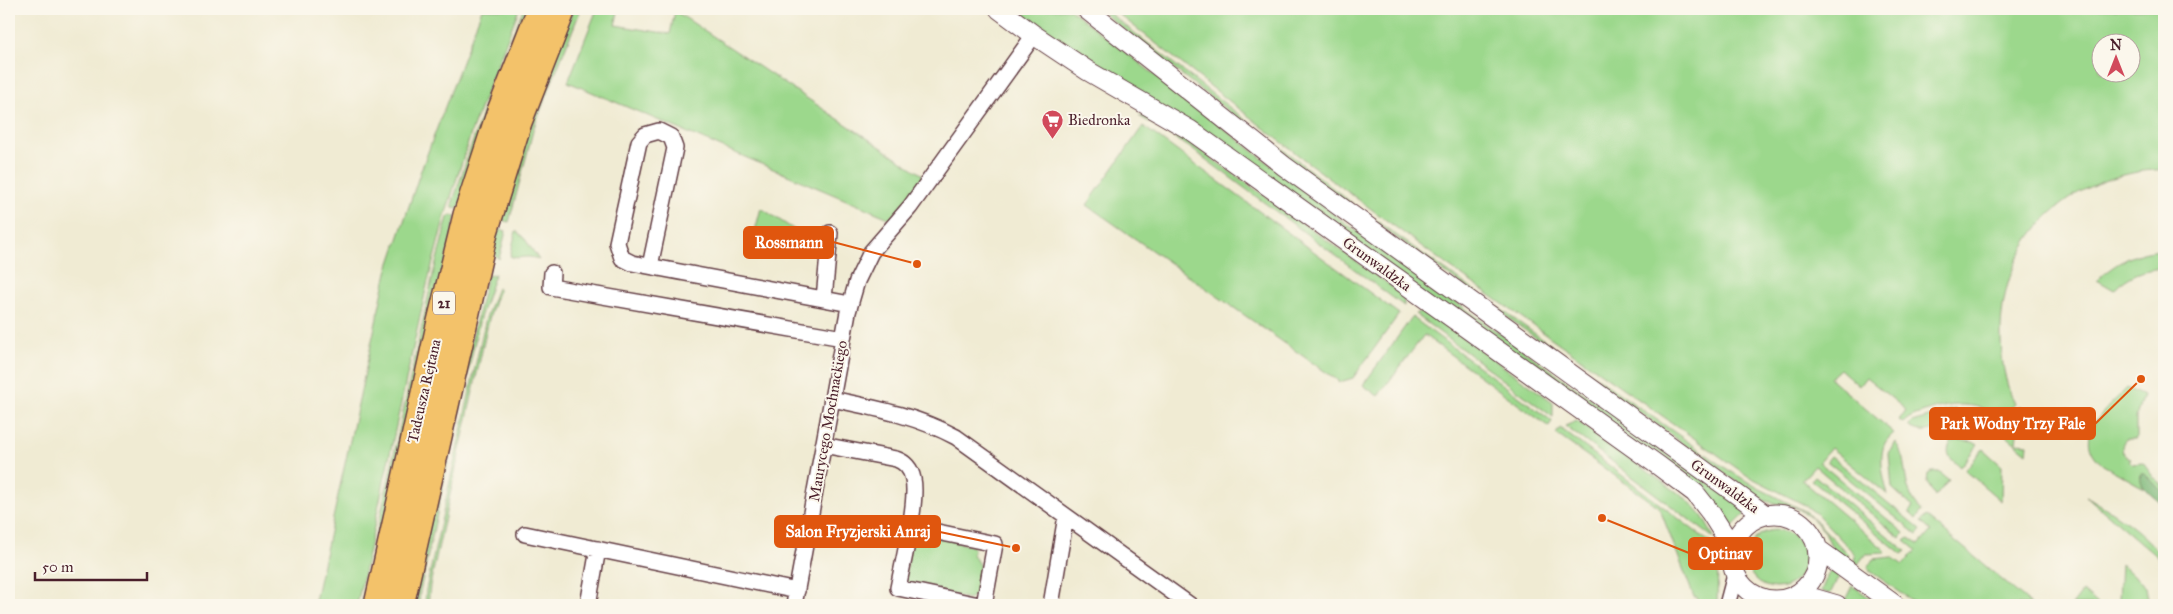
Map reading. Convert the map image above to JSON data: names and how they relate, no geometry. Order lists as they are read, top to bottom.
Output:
{
  "streets": {
    "main road": ["21", "Tadeusza Rejtana"],
    "street": ["Grunwaldzka", "Maurycego Mochnackiego"]
  },
  "crossings": [
    ["Grunwaldzka", "Maurycego Mochnackiego"]
  ],
  "places": {
    "supermarket": ["Biedronka"],
    "other": [
      "Rossmann",
      "Park Wodny Trzy Fale",
      "Optinav",
      "Salon Fryzjerski Anraj"
    ]
  },
  "scale_bar": "50 m",
  "north": "top"
}
